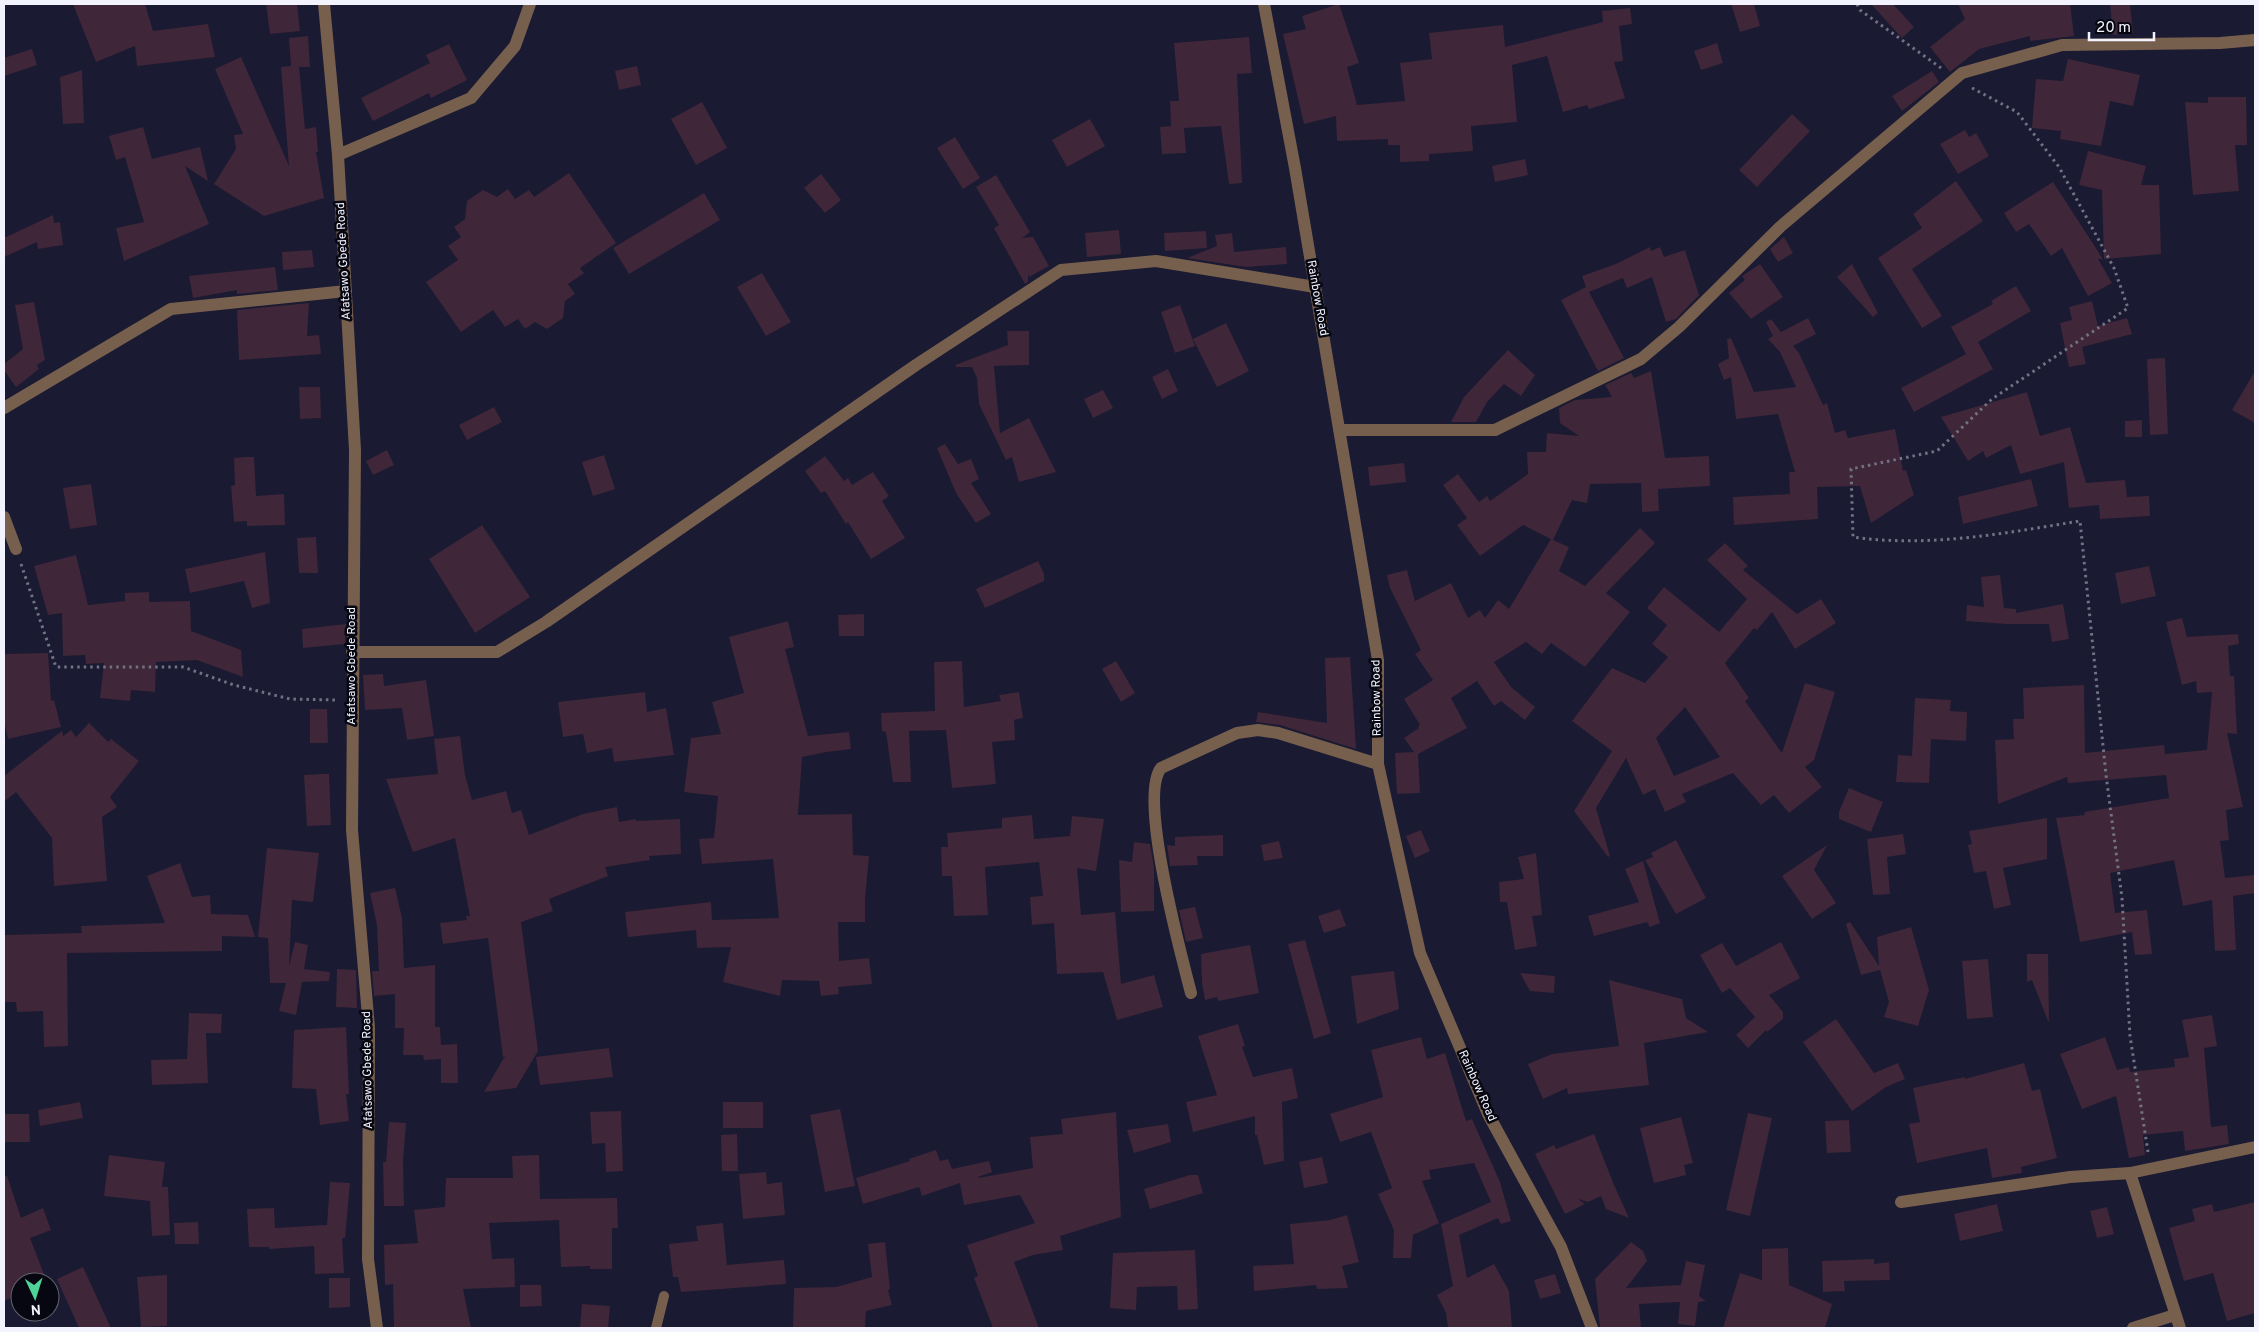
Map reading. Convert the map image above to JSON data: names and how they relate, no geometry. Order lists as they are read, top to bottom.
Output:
{
  "streets": {
    "street": ["Afatsawo Gbede Road", "Rainbow Road"]
  },
  "scale_bar": "20 m",
  "north": "bottom"
}
